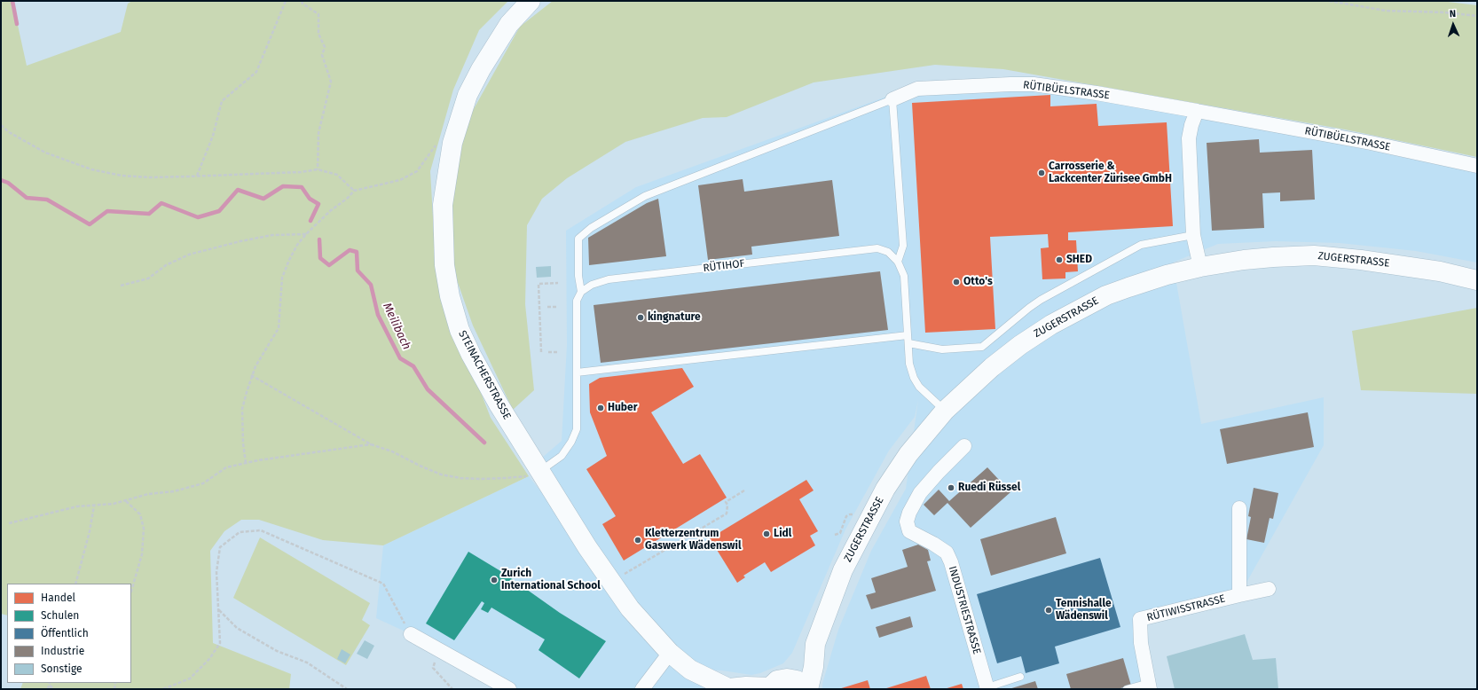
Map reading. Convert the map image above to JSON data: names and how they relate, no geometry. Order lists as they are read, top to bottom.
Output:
{
  "streets": {
    "main road": ["ZUGERSTRASSE", "STEINACHERSTRASSE"],
    "street": ["RÜTIBÜELSTRASSE", "RÜTIWISSTRASSE", "INDUSTRIESTRASSE"],
    "lane": ["RÜTIHOF"]
  },
  "crossings": [
    ["ZUGERSTRASSE", "RÜTIHOF"]
  ],
  "water": ["Meilibach"],
  "places": [
    "Carrosserie & Lackcenter Zürisee GmbH",
    "SHED",
    "Otto's",
    "kingnature",
    "Huber",
    "Ruedi Rüssel",
    "Lidl",
    "Kletterzentrum Gaswerk Wädenswil",
    "Zurich International School",
    "Tennishalle Wädenswil"
  ],
  "legend": [
    "Handel",
    "Schulen",
    "Öffentlich",
    "Industrie",
    "Sonstige"
  ],
  "north": "top"
}
